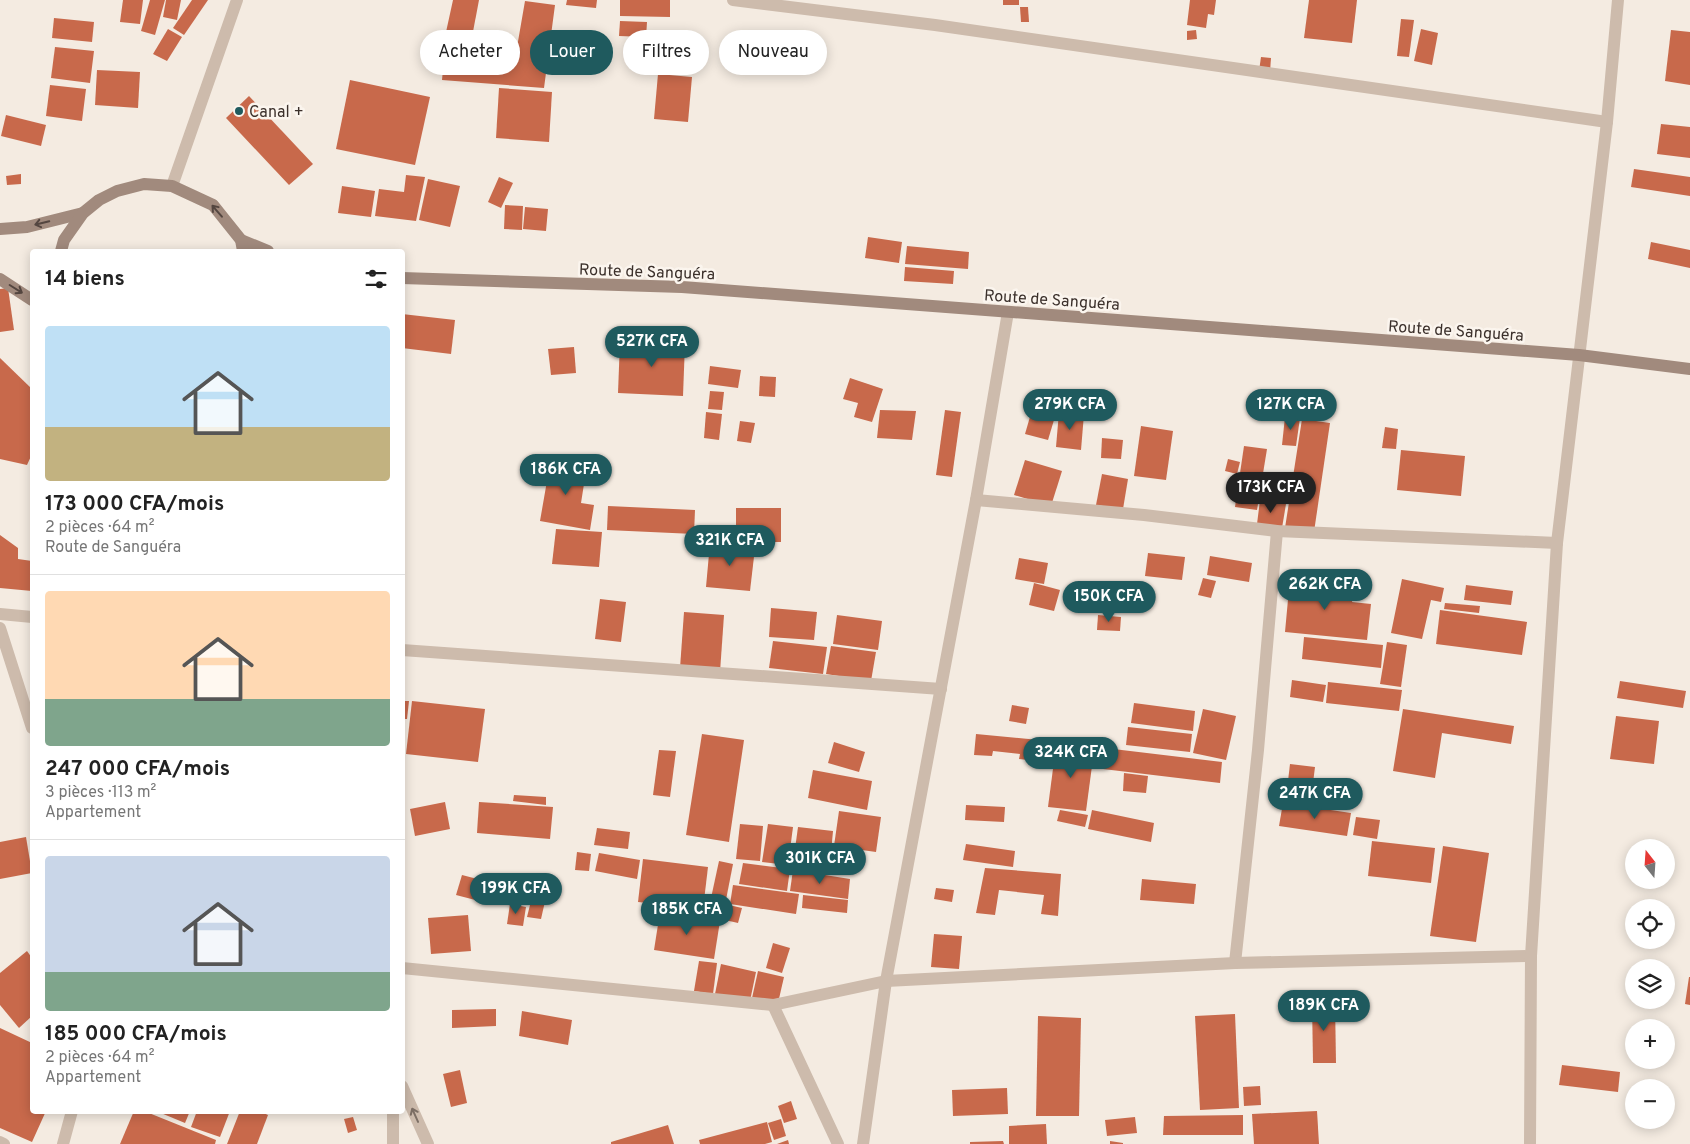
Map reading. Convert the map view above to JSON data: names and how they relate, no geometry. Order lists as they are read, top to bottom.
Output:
{
  "streets": {
    "street": ["Route de Sanguéra"]
  },
  "places": ["Canal +"],
  "north": "top",
  "page": {
    "chip": [
      "Acheter",
      "Louer",
      "Filtres",
      "Nouveau"
    ],
    "heading": "14 biens",
    "list": [
      {
        "name": "173 000 CFA/mois",
        "note": "2 pièces · 64 m² · Route de Sanguéra"
      },
      {
        "name": "247 000 CFA/mois",
        "note": "3 pièces · 113 m² · Appartement"
      },
      {
        "name": "185 000 CFA/mois",
        "note": "2 pièces · 64 m² · Appartement"
      }
    ],
    "price": [
      "527K CFA",
      "279K CFA",
      "127K CFA",
      "186K CFA",
      "173K CFA",
      "321K CFA",
      "262K CFA",
      "150K CFA",
      "324K CFA",
      "247K CFA",
      "301K CFA",
      "199K CFA",
      "185K CFA",
      "189K CFA"
    ],
    "map_buttons": ["+", "−"]
  }
}
